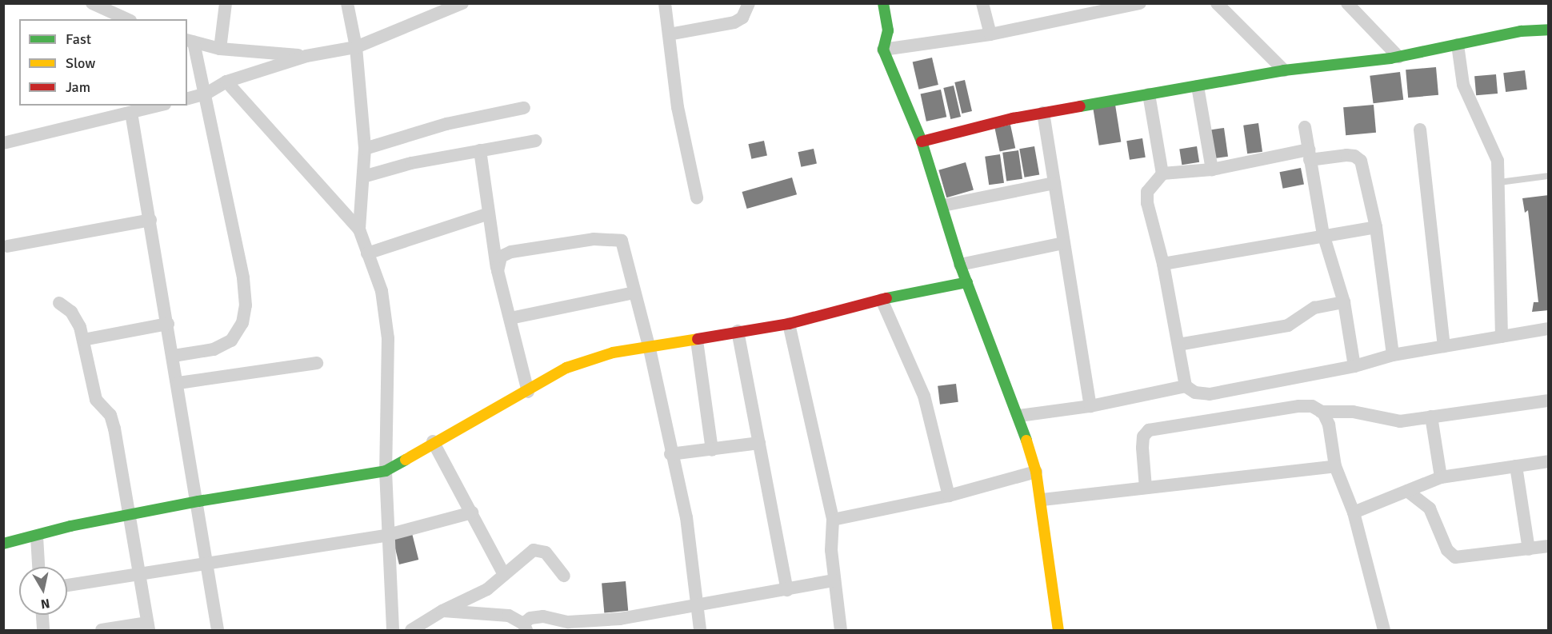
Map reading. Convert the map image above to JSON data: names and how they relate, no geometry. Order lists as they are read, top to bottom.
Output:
{
  "legend": ["Fast", "Slow", "Jam"],
  "north": "bottom"
}
